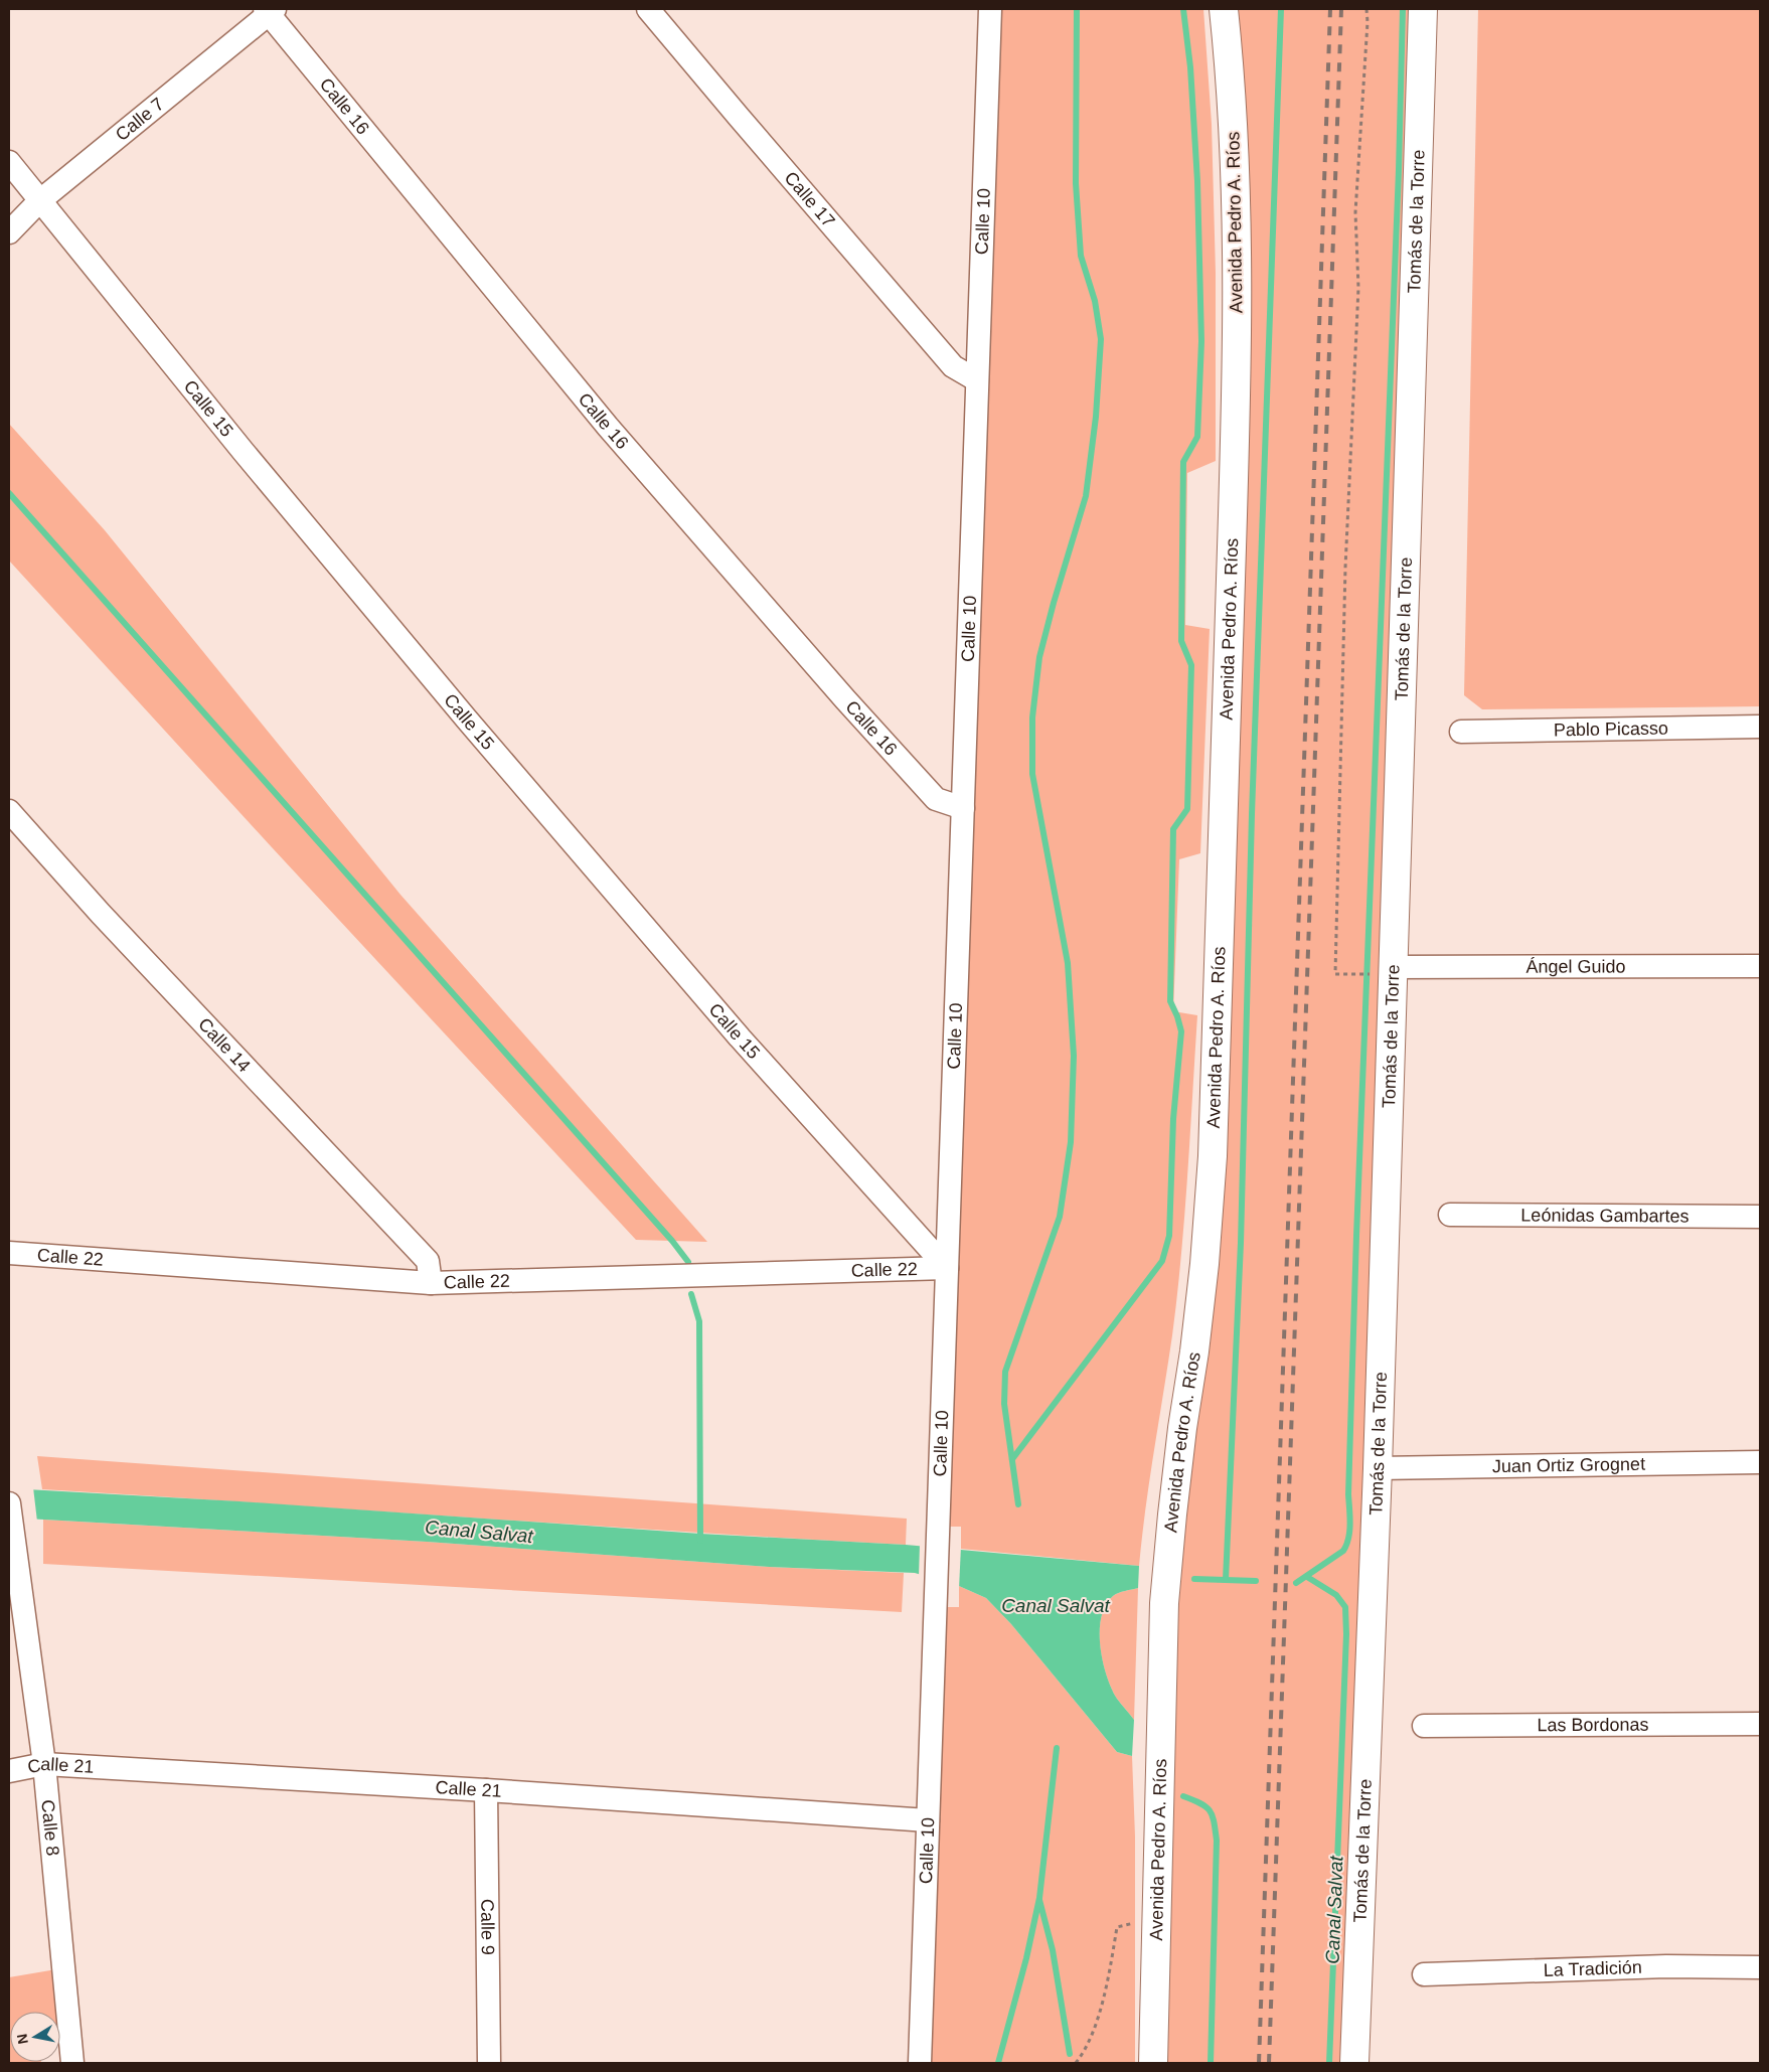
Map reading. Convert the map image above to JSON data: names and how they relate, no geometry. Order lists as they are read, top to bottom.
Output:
{
  "streets": {
    "street": [
      "Calle 16",
      "Calle 7",
      "Calle 17",
      "Calle 10",
      "Tomás de la Torre",
      "Avenida Pedro A. Ríos",
      "Calle 15",
      "Pablo Picasso",
      "Ángel Guido",
      "Calle 14",
      "Leónidas Gambartes",
      "Calle 22",
      "Juan Ortiz Grognet",
      "Las Bordonas",
      "Calle 21",
      "Calle 8",
      "Calle 9",
      "La Tradición"
    ]
  },
  "crossings": [
    ["Calle 16", "Calle 7"],
    ["Calle 16", "Calle 10"],
    ["Calle 7", "Calle 15"],
    ["Calle 17", "Calle 10"],
    ["Calle 10", "Calle 15"],
    ["Calle 10", "Calle 22"],
    ["Calle 10", "Calle 21"],
    ["Tomás de la Torre", "Ángel Guido"],
    ["Tomás de la Torre", "Juan Ortiz Grognet"],
    ["Calle 15", "Calle 22"],
    ["Calle 14", "Calle 22"],
    ["Calle 21", "Calle 8"],
    ["Calle 21", "Calle 9"]
  ],
  "water": ["Canal Salvat"],
  "north": "left"
}
